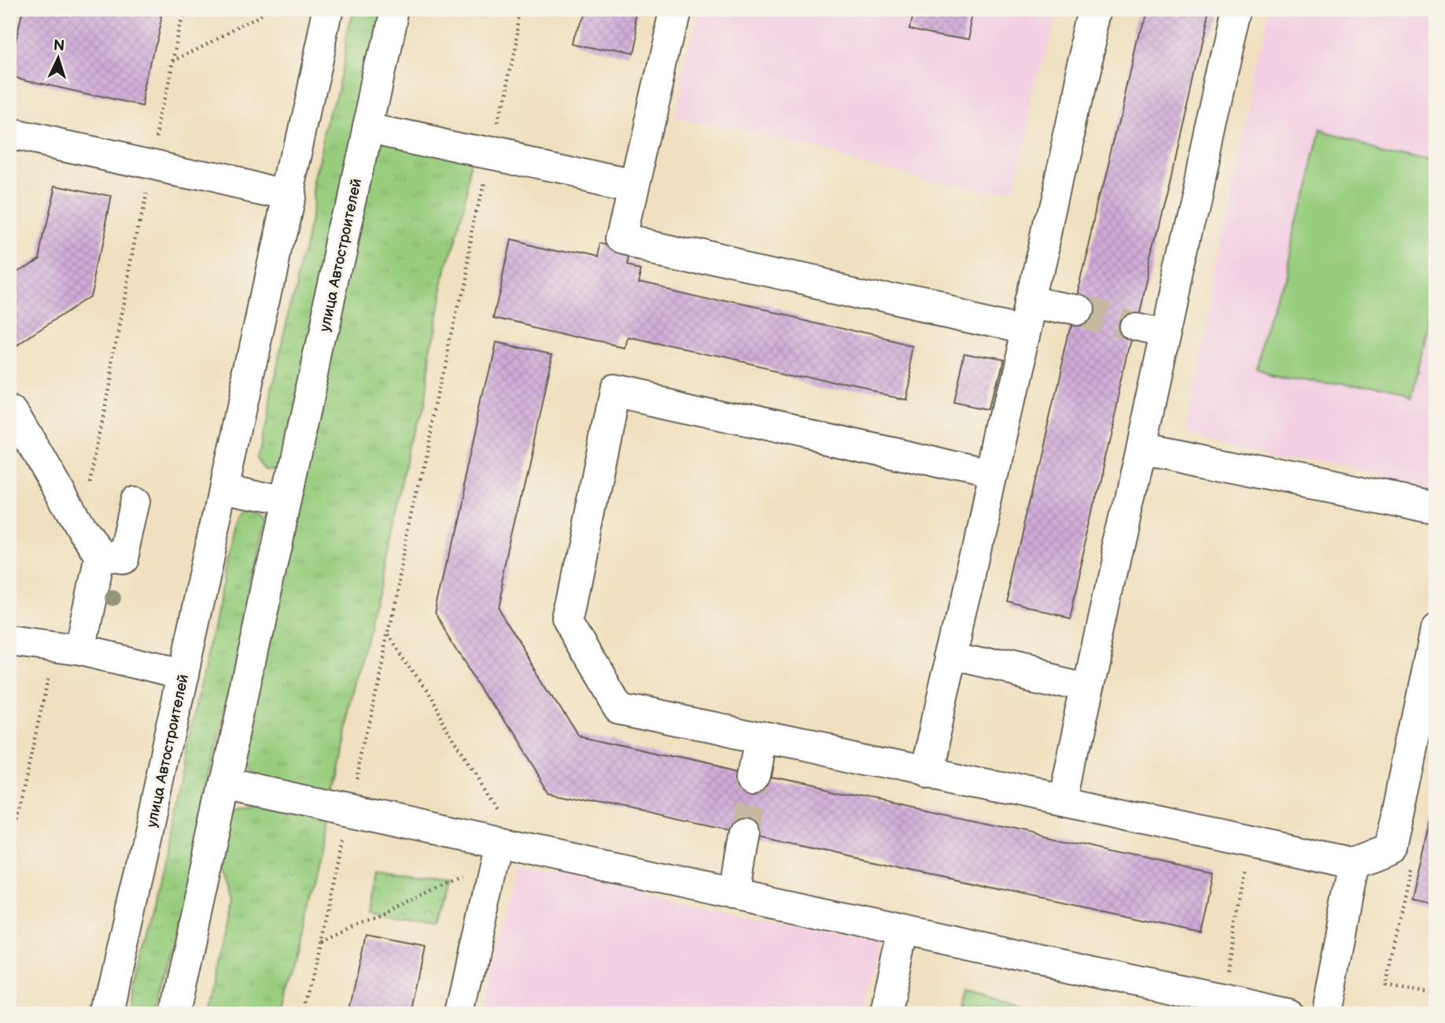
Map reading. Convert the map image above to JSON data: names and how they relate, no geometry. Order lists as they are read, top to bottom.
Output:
{
  "streets": {
    "main road": ["улица Автостроителей"]
  },
  "north": "top"
}
